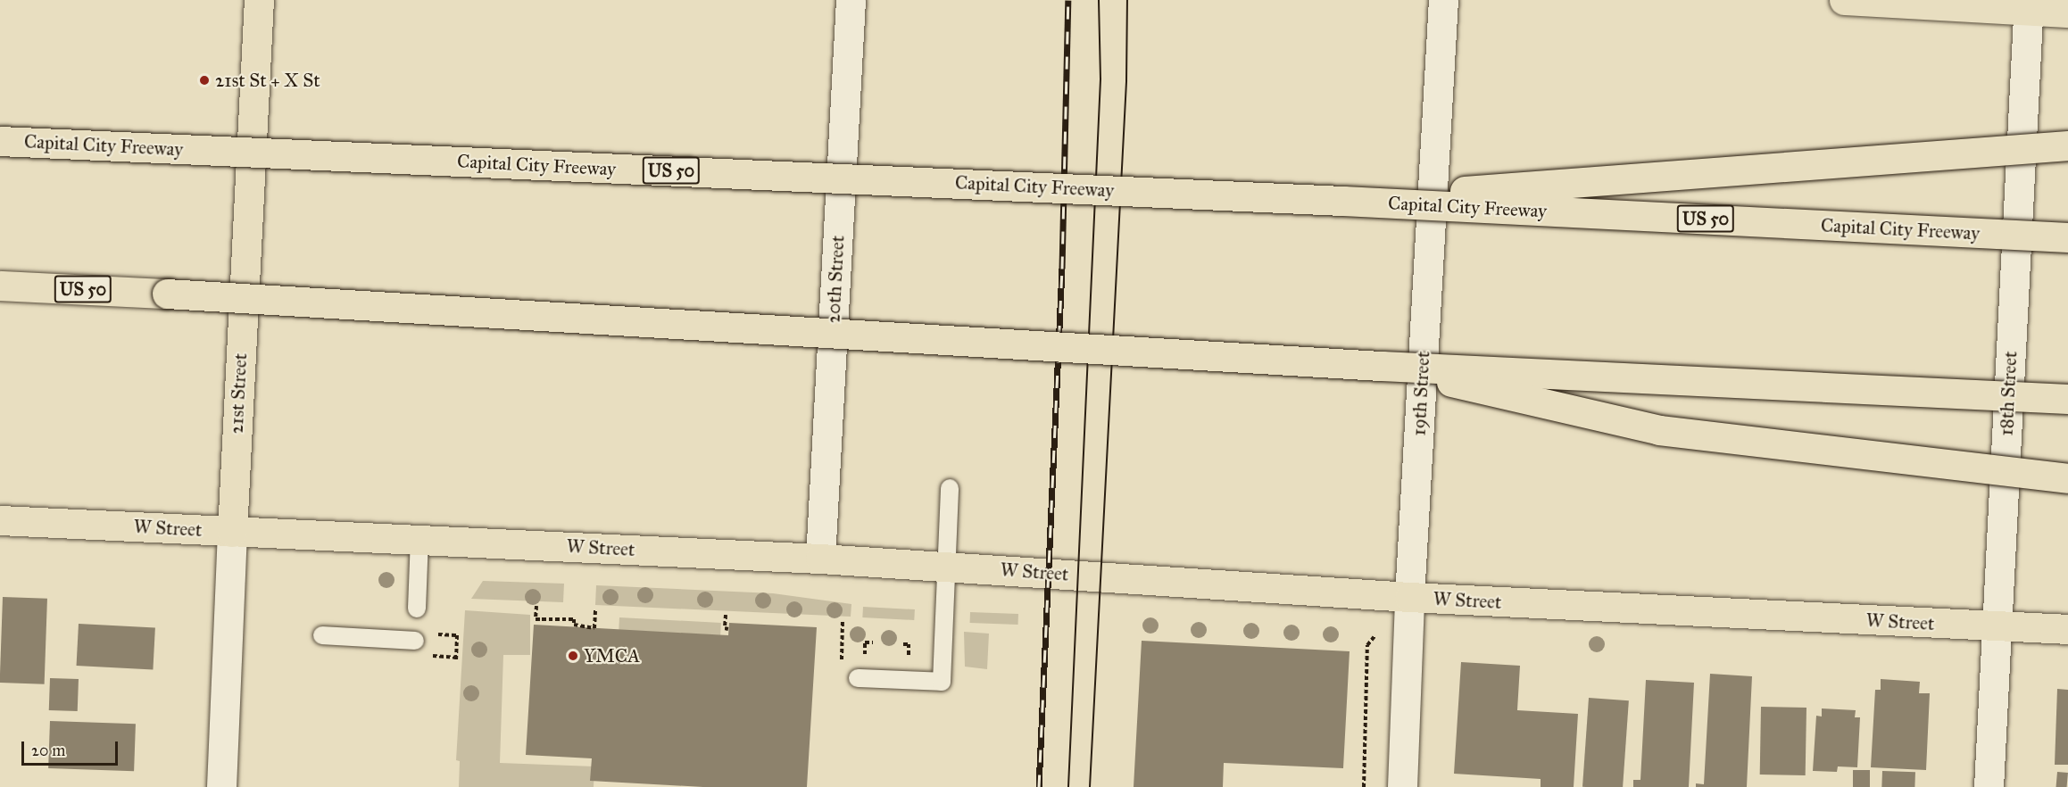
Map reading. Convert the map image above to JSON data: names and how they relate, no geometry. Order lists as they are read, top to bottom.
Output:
{
  "streets": {
    "main road": [
      "Capital City Freeway",
      "US 50",
      "21st Street",
      "W Street"
    ],
    "street": ["20th Street", "19th Street", "18th Street"]
  },
  "crossings": [
    ["20th Street", "W Street"],
    ["21st Street", "W Street"],
    ["19th Street", "W Street"],
    ["18th Street", "W Street"]
  ],
  "places": ["21st St + X St", "YMCA"],
  "scale_bar": "20 m"
}
